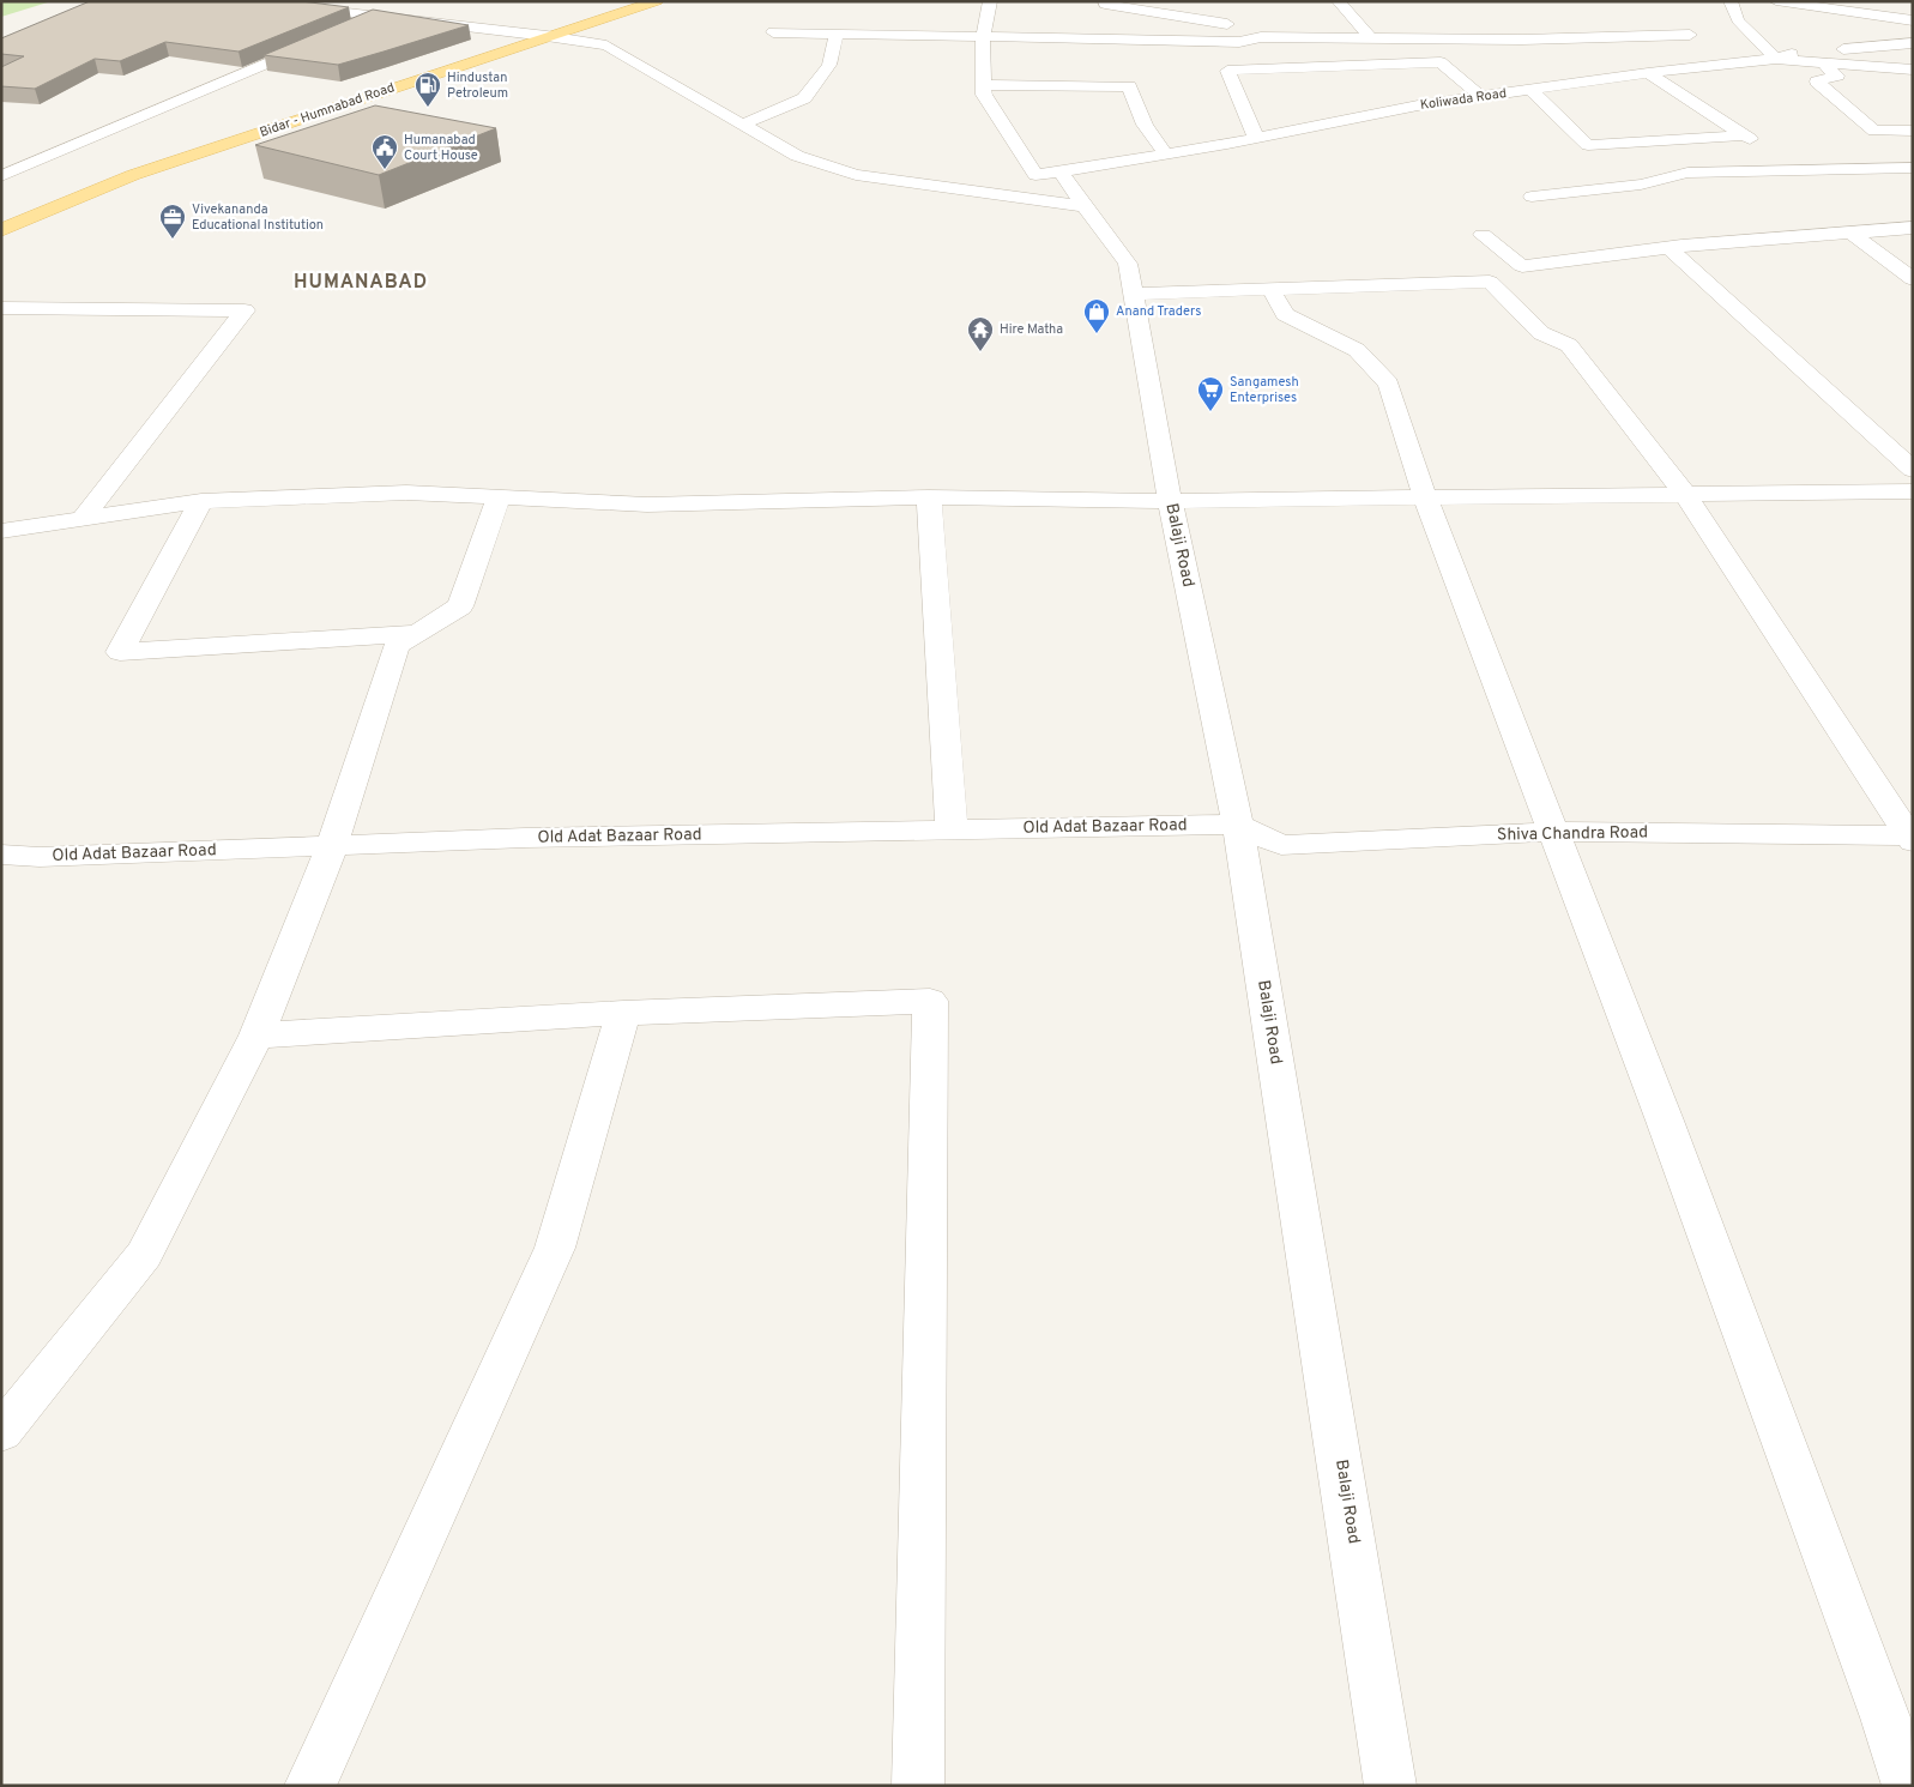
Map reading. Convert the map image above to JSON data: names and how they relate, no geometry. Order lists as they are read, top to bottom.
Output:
{
  "streets": {
    "main road": ["Bidar - Humnabad Road"],
    "street": [
      "Koliwada Road",
      "Balaji Road",
      "Old Adat Bazaar Road",
      "Shiva Chandra Road"
    ]
  },
  "crossings": [
    ["Balaji Road", "Old Adat Bazaar Road"],
    ["Balaji Road", "Shiva Chandra Road"],
    ["Old Adat Bazaar Road", "Shiva Chandra Road"]
  ],
  "districts": ["HUMANABAD"],
  "places": {
    "fuel station": ["Hindustan Petroleum"],
    "public building": ["Humanabad Court House"],
    "office": ["Vivekananda Educational Institution"],
    "shop": ["Anand Traders"],
    "temple": ["Hire Matha"],
    "supermarket": ["Sangamesh Enterprises"]
  }
}
